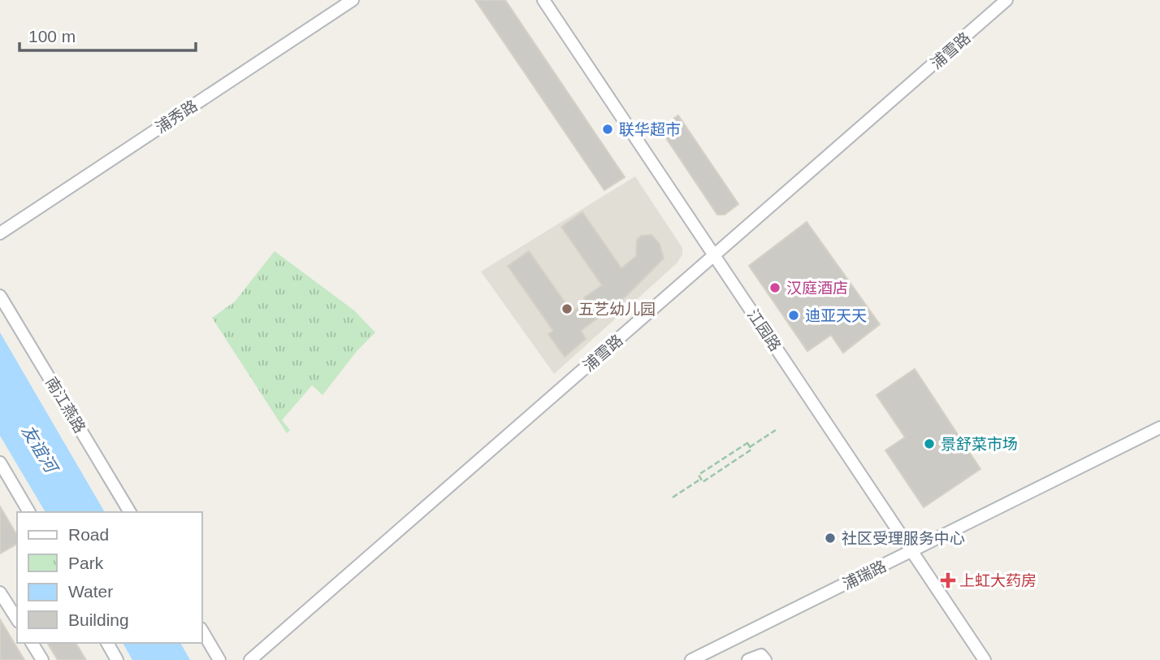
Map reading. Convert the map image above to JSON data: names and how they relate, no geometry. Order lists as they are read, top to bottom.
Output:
{
  "streets": {
    "street": [
      "浦雪路",
      "浦秀路",
      "江园路",
      "南江燕路",
      "浦瑞路"
    ]
  },
  "crossings": [
    ["浦雪路", "江园路"],
    ["江园路", "浦瑞路"]
  ],
  "water": ["友谊河"],
  "places": {
    "other": [
      "联华超市",
      "汉庭酒店",
      "五艺幼儿园",
      "迪亚天天",
      "景舒菜市场",
      "社区受理服务中心"
    ],
    "health": ["上虹大药房"]
  },
  "legend": [
    "Road",
    "Park",
    "Water",
    "Building"
  ],
  "scale_bar": "100 m"
}
